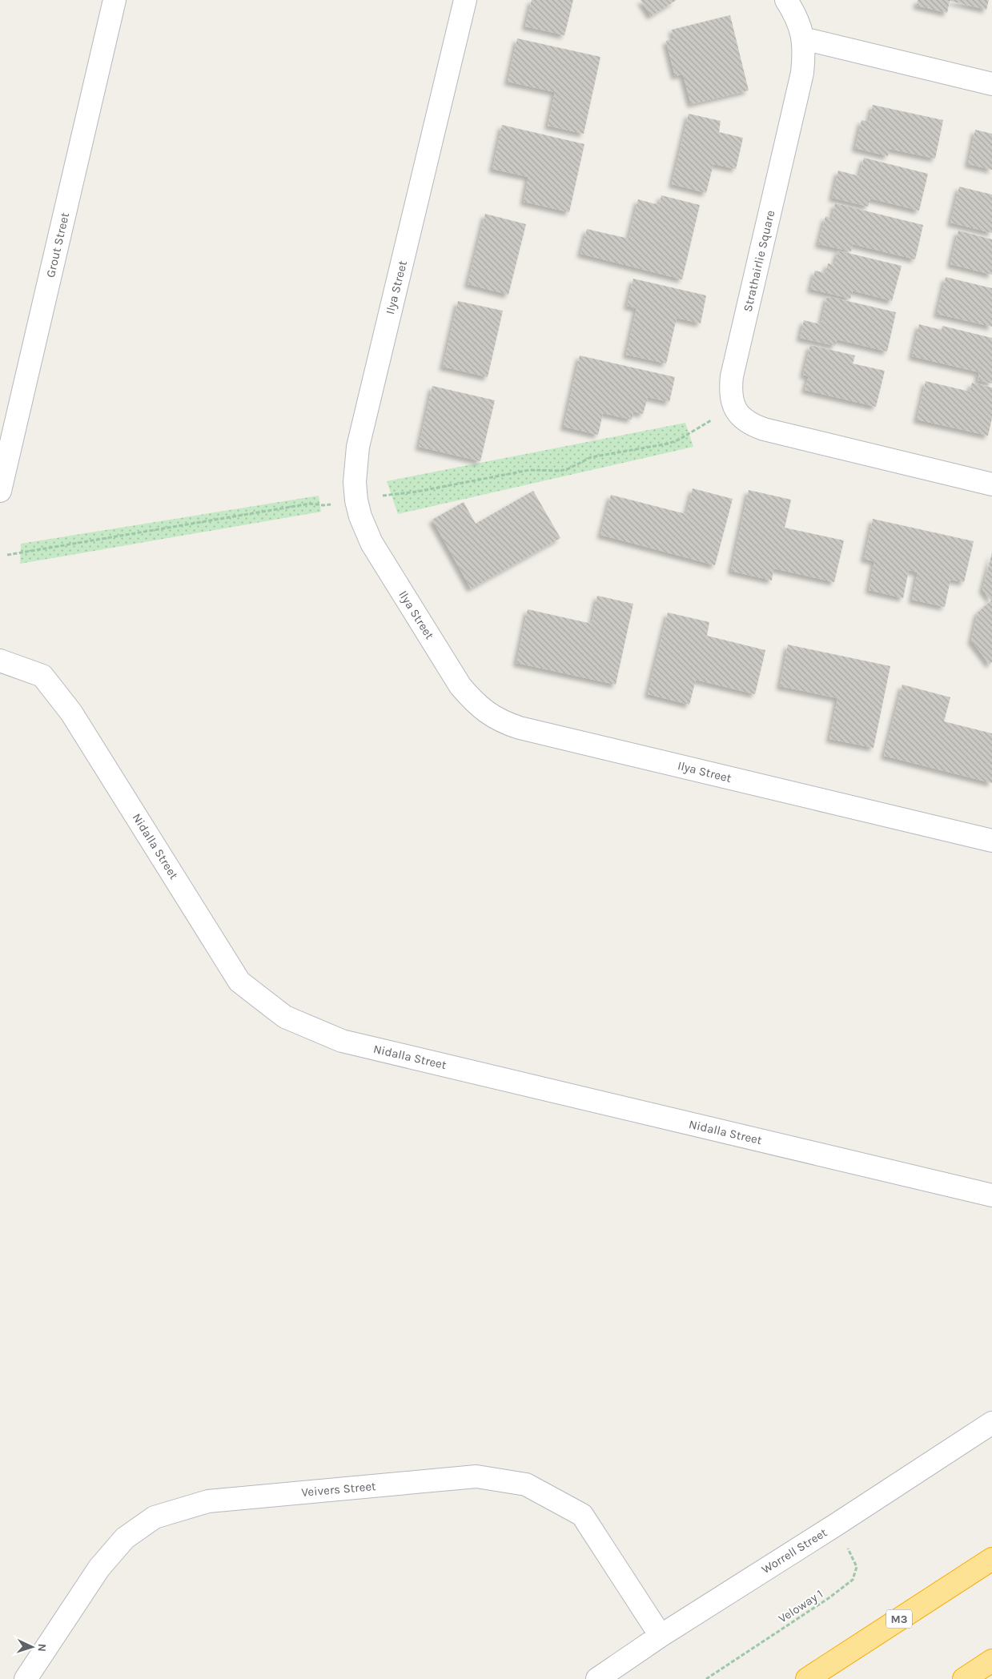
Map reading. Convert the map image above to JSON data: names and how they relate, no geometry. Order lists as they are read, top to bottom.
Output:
{
  "streets": {
    "highway": ["M3"],
    "street": [
      "Grout Street",
      "Strathairlie Square",
      "Ilya Street",
      "Nidalla Street",
      "Veivers Street",
      "Worrell Street"
    ],
    "path": ["Veloway 1"]
  },
  "crossings": [
    ["Veivers Street", "Worrell Street"],
    ["Worrell Street", "Veloway 1"]
  ],
  "north": "right"
}
